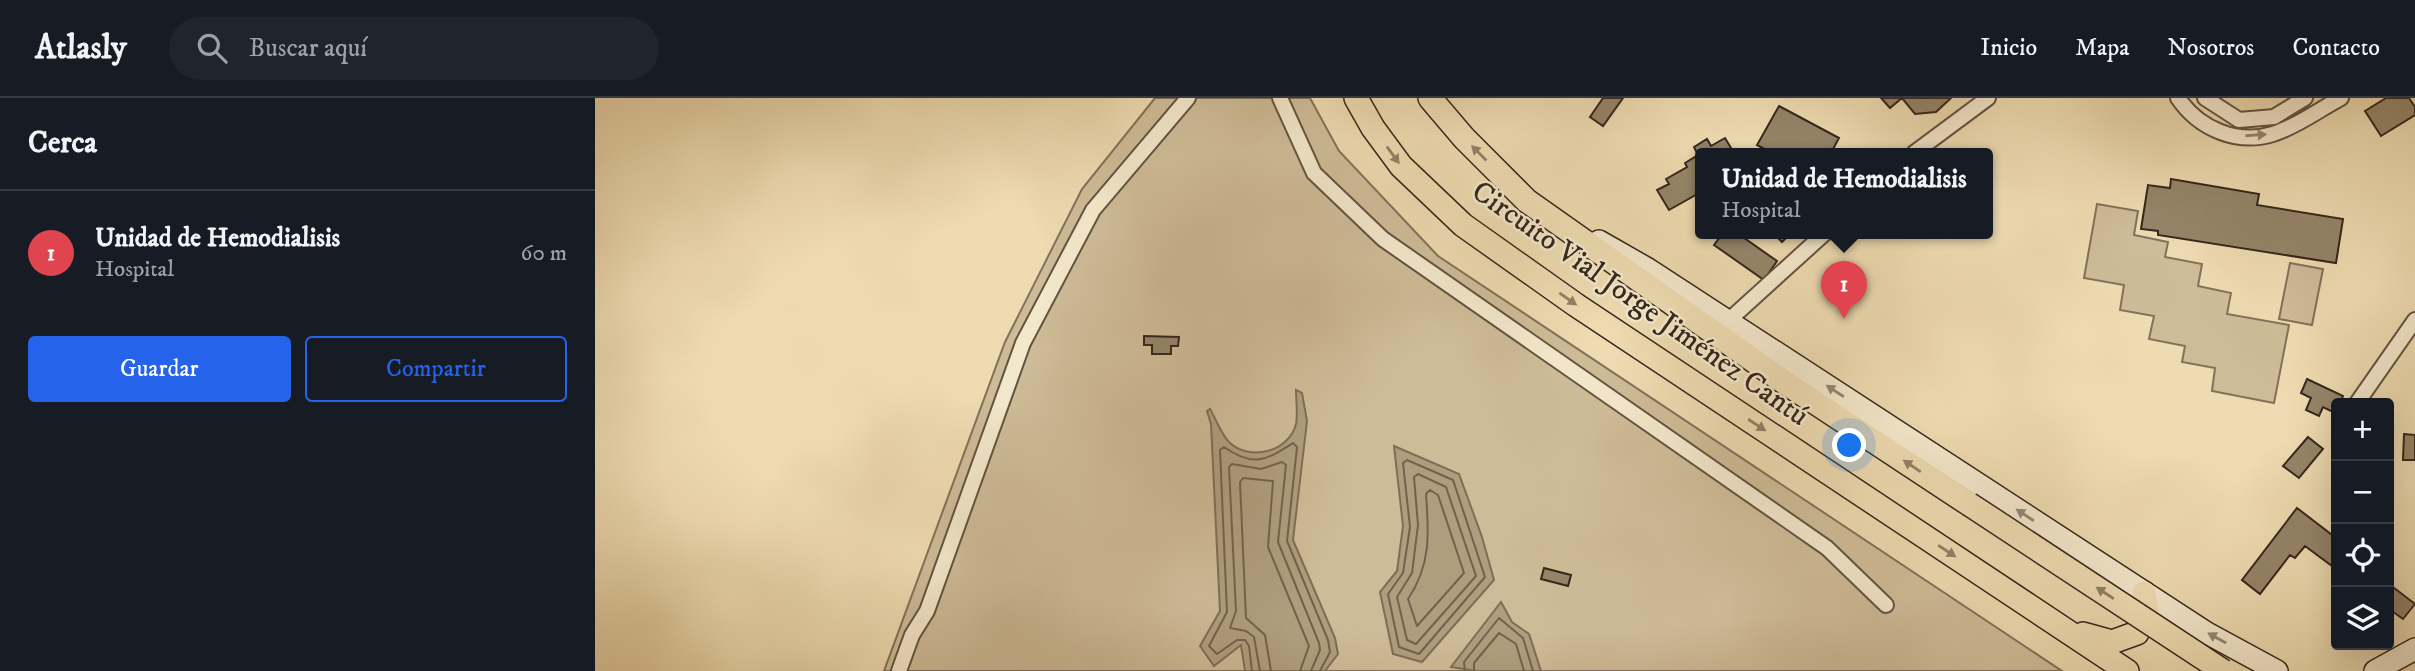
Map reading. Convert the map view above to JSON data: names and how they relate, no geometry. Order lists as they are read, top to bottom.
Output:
{
  "streets": {
    "main road": ["Circuito Vial Jorge Jiménez Cantú"]
  },
  "page": {
    "header": "Atlasly",
    "search": "Buscar aquí",
    "nav": [
      "Inicio",
      "Mapa",
      "Nosotros",
      "Contacto"
    ],
    "heading": "Cerca",
    "popup": ["Unidad de Hemodialisis", "Hospital"],
    "list": [
      {
        "mark": "1",
        "name": "Unidad de Hemodialisis",
        "note": "Hospital",
        "value": "60 m"
      }
    ],
    "pins": "1",
    "buttons": ["Guardar", "Compartir"],
    "map_buttons": ["+", "−"]
  }
}
